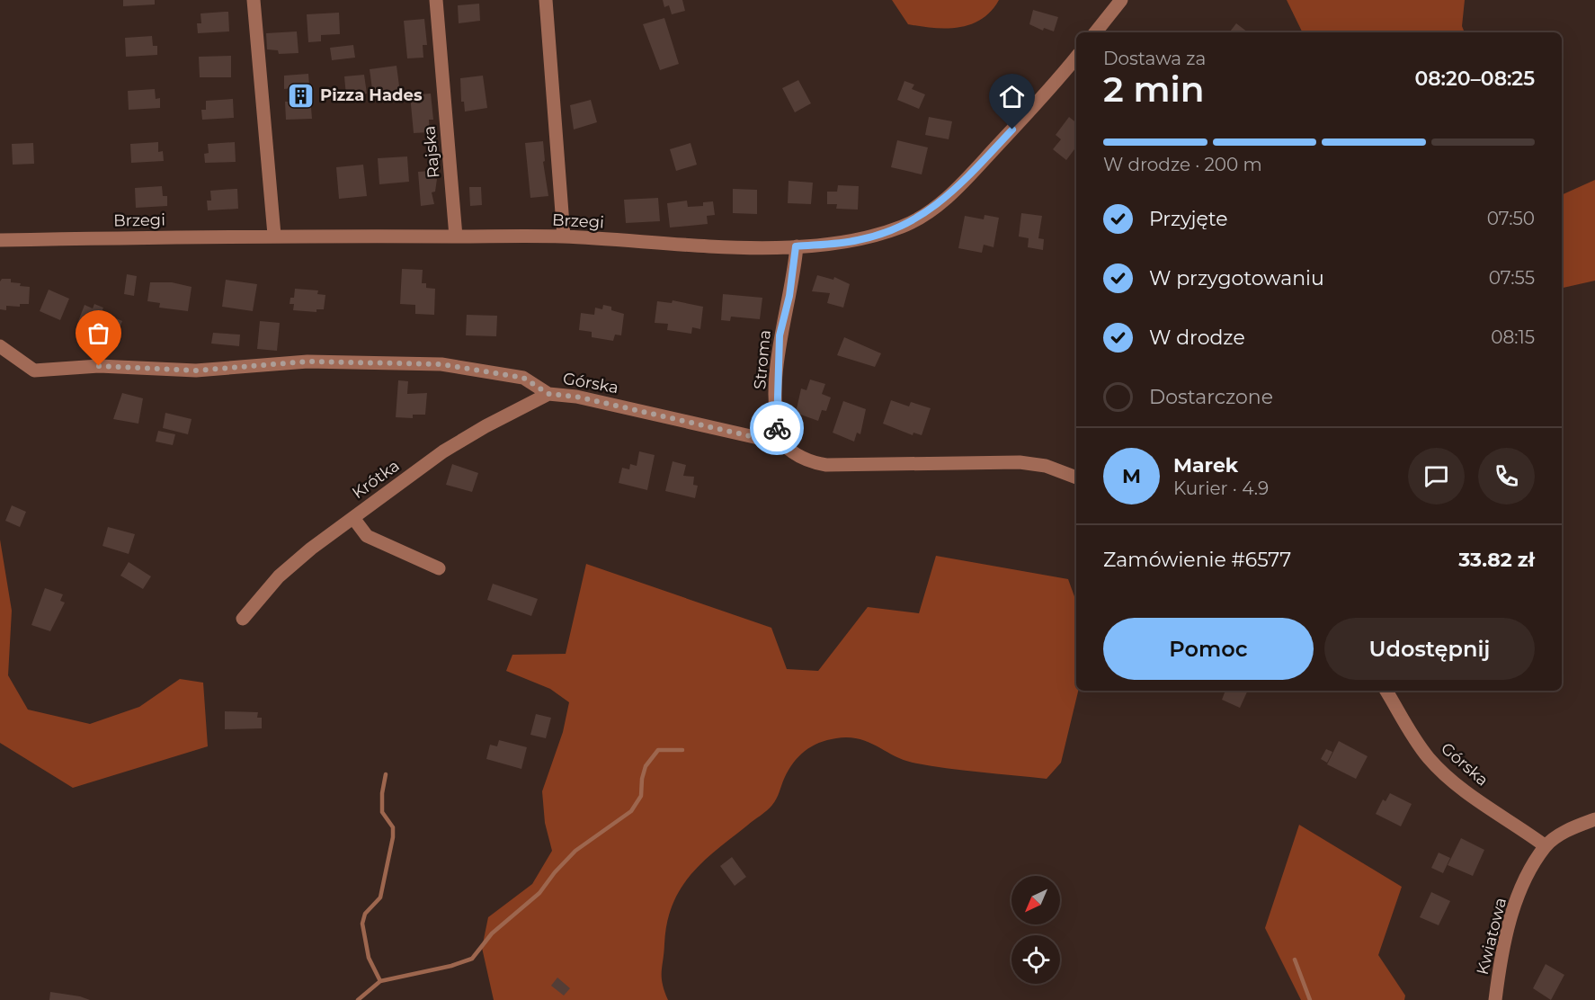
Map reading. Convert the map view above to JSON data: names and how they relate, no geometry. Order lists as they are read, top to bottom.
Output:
{
  "streets": {
    "street": [
      "Rajska",
      "Brzegi",
      "Stroma",
      "Górska",
      "Krótka",
      "Kwiatowa"
    ]
  },
  "crossings": [
    ["Rajska", "Brzegi"],
    ["Brzegi", "Stroma"],
    ["Stroma", "Górska"],
    ["Górska", "Krótka"],
    ["Górska", "Kwiatowa"]
  ],
  "places": {
    "building": ["Pizza Hades"]
  },
  "north": "bottom left",
  "page": {
    "heading": ["2 min", "Dostawa za", "08:20–08:25"],
    "panel": [
      "Marek",
      "Kurier · 4.9",
      "Zamówienie #6577",
      "33.82 zł"
    ],
    "bar": "W drodze · 200 m",
    "list": [
      ["Przyjęte", "07:50"],
      ["W przygotowaniu", "07:55"],
      ["W drodze", "08:15"],
      "Dostarczone"
    ],
    "round": "M",
    "buttons": ["Pomoc", "Udostępnij"]
  }
}
